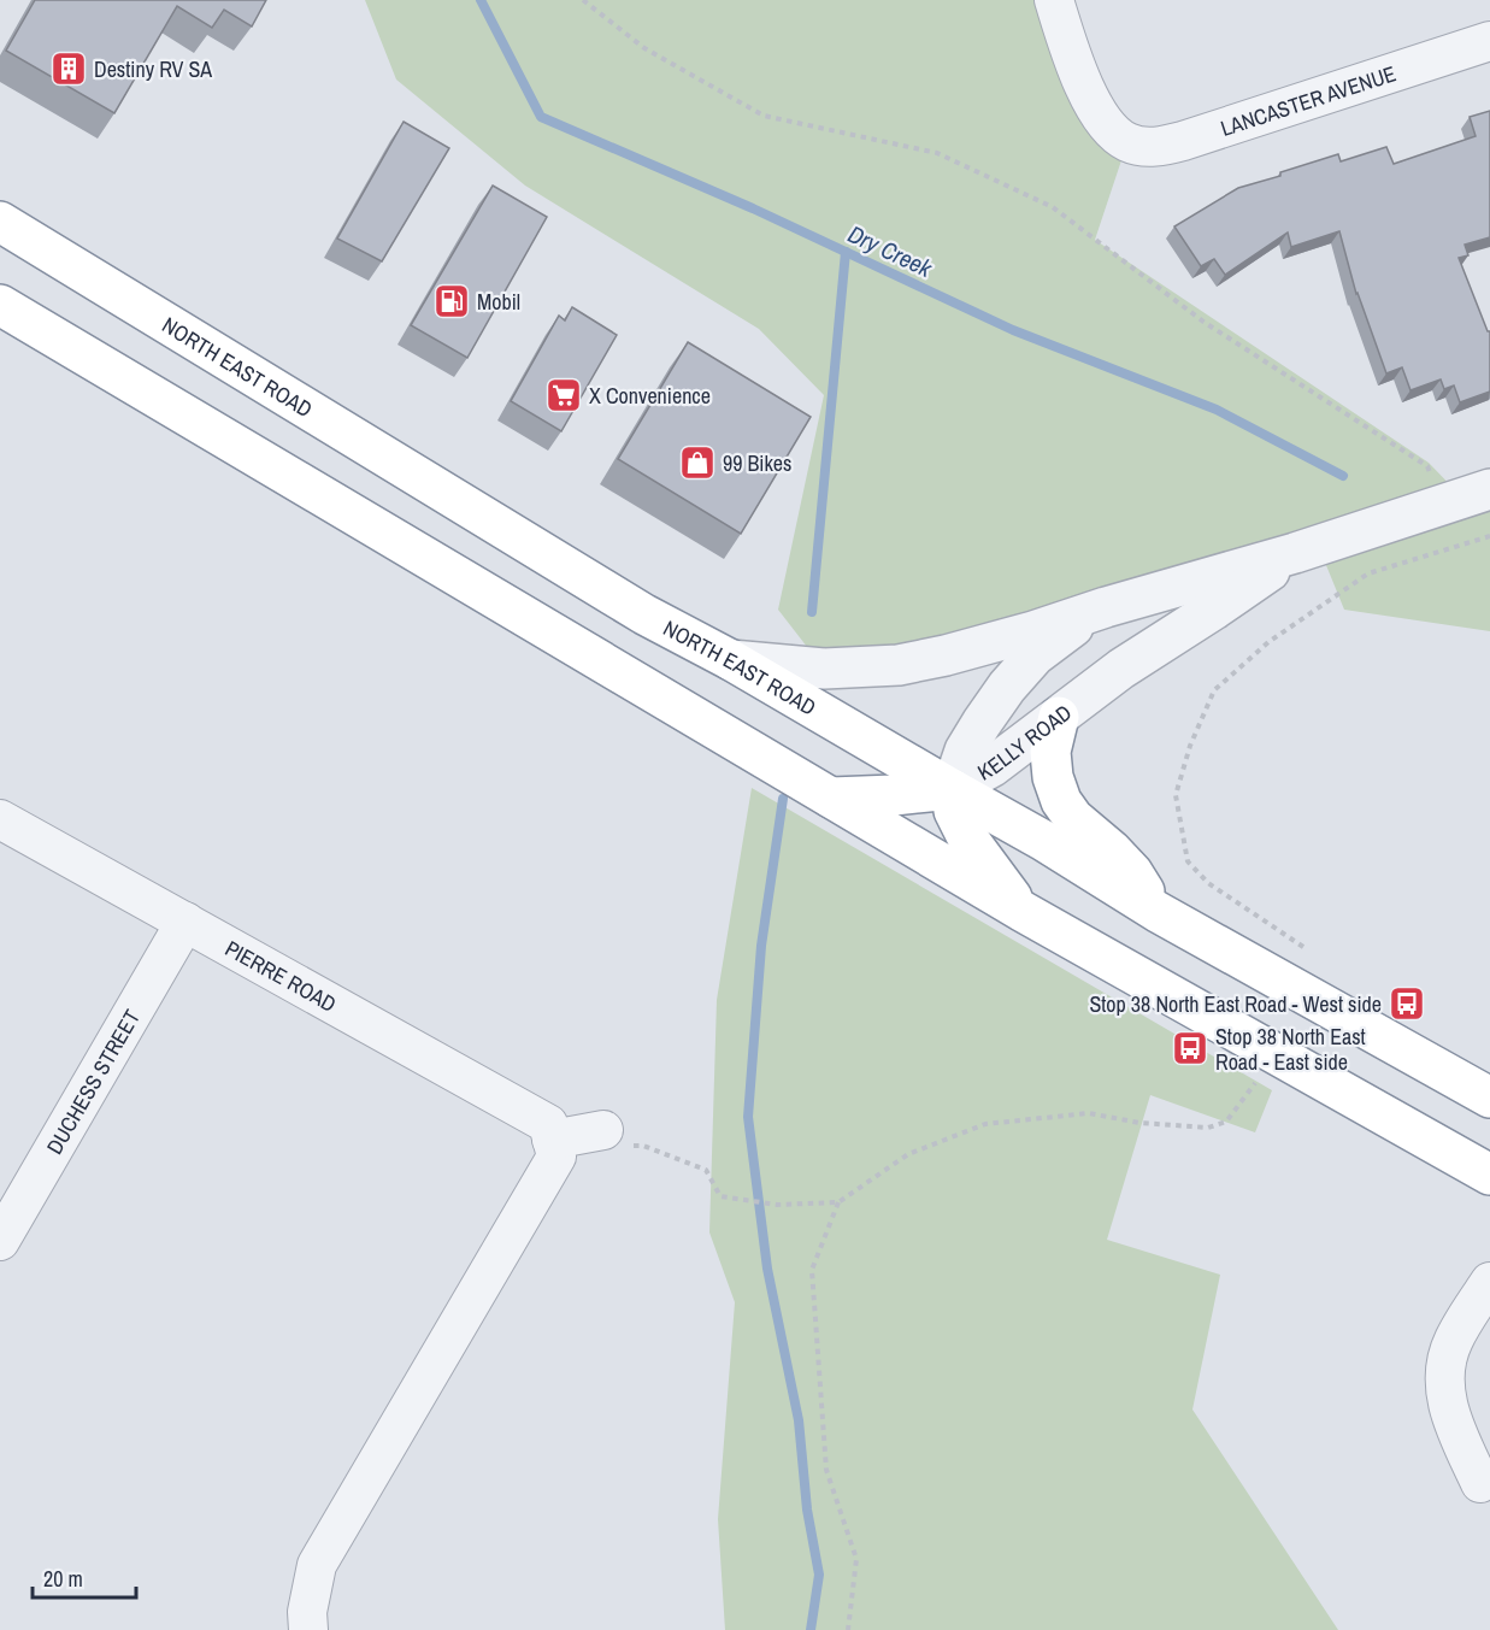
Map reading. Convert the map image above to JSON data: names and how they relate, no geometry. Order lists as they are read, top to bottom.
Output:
{
  "streets": {
    "highway": ["NORTH EAST ROAD"],
    "street": [
      "LANCASTER AVENUE",
      "KELLY ROAD",
      "PIERRE ROAD",
      "DUCHESS STREET"
    ]
  },
  "crossings": [
    ["NORTH EAST ROAD", "KELLY ROAD"],
    ["PIERRE ROAD", "DUCHESS STREET"]
  ],
  "water": ["Dry Creek"],
  "places": {
    "building": ["Destiny RV SA"],
    "fuel station": ["Mobil"],
    "supermarket": ["X Convenience"],
    "shop": ["99 Bikes"],
    "bus stop": ["Stop 38 North East Road - West side", "Stop 38 North East Road - East side"]
  },
  "scale_bar": "20 m"
}
